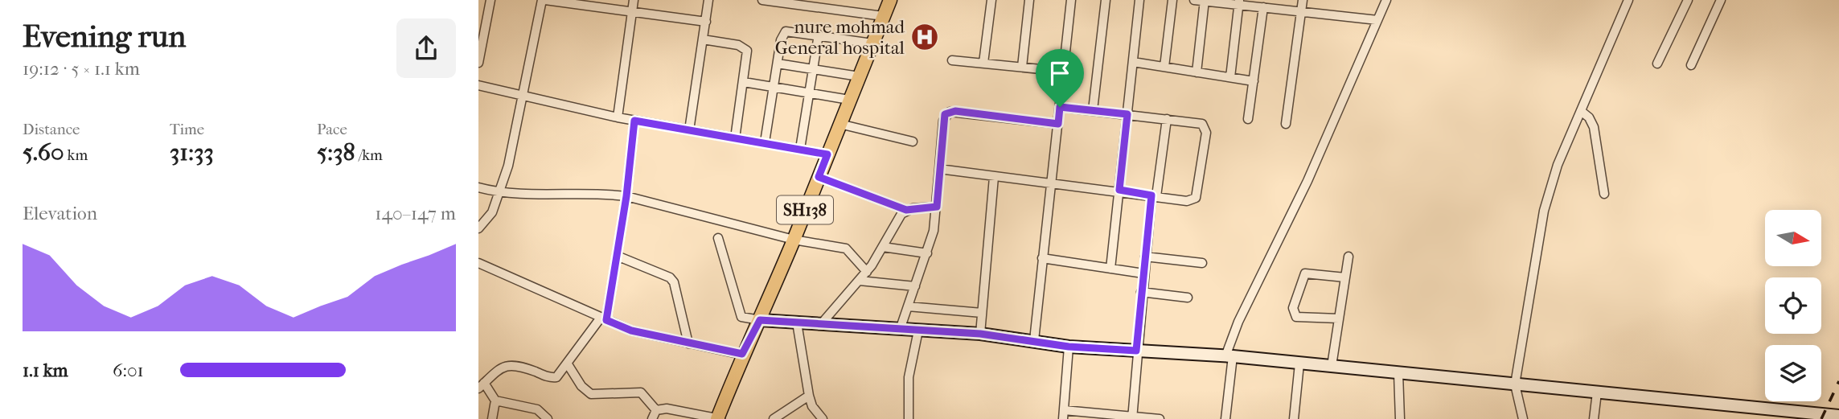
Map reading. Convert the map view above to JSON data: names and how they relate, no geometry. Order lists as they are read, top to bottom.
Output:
{
  "streets": {
    "main road": ["SH138"]
  },
  "places": {
    "hospital": ["nure mohmad General hospital"]
  },
  "north": "right",
  "page": {
    "heading": ["Evening run", "19:12 · 5 × 1.1 km"],
    "stats": [
      ["Distance", "5.60 km"],
      ["Time", "31:33"],
      ["Pace", "5:38 /km"]
    ],
    "chart": ["Elevation", "140–147 m"],
    "list": [
      {
        "name": "1.1 km",
        "note": "6:01"
      }
    ]
  }
}
